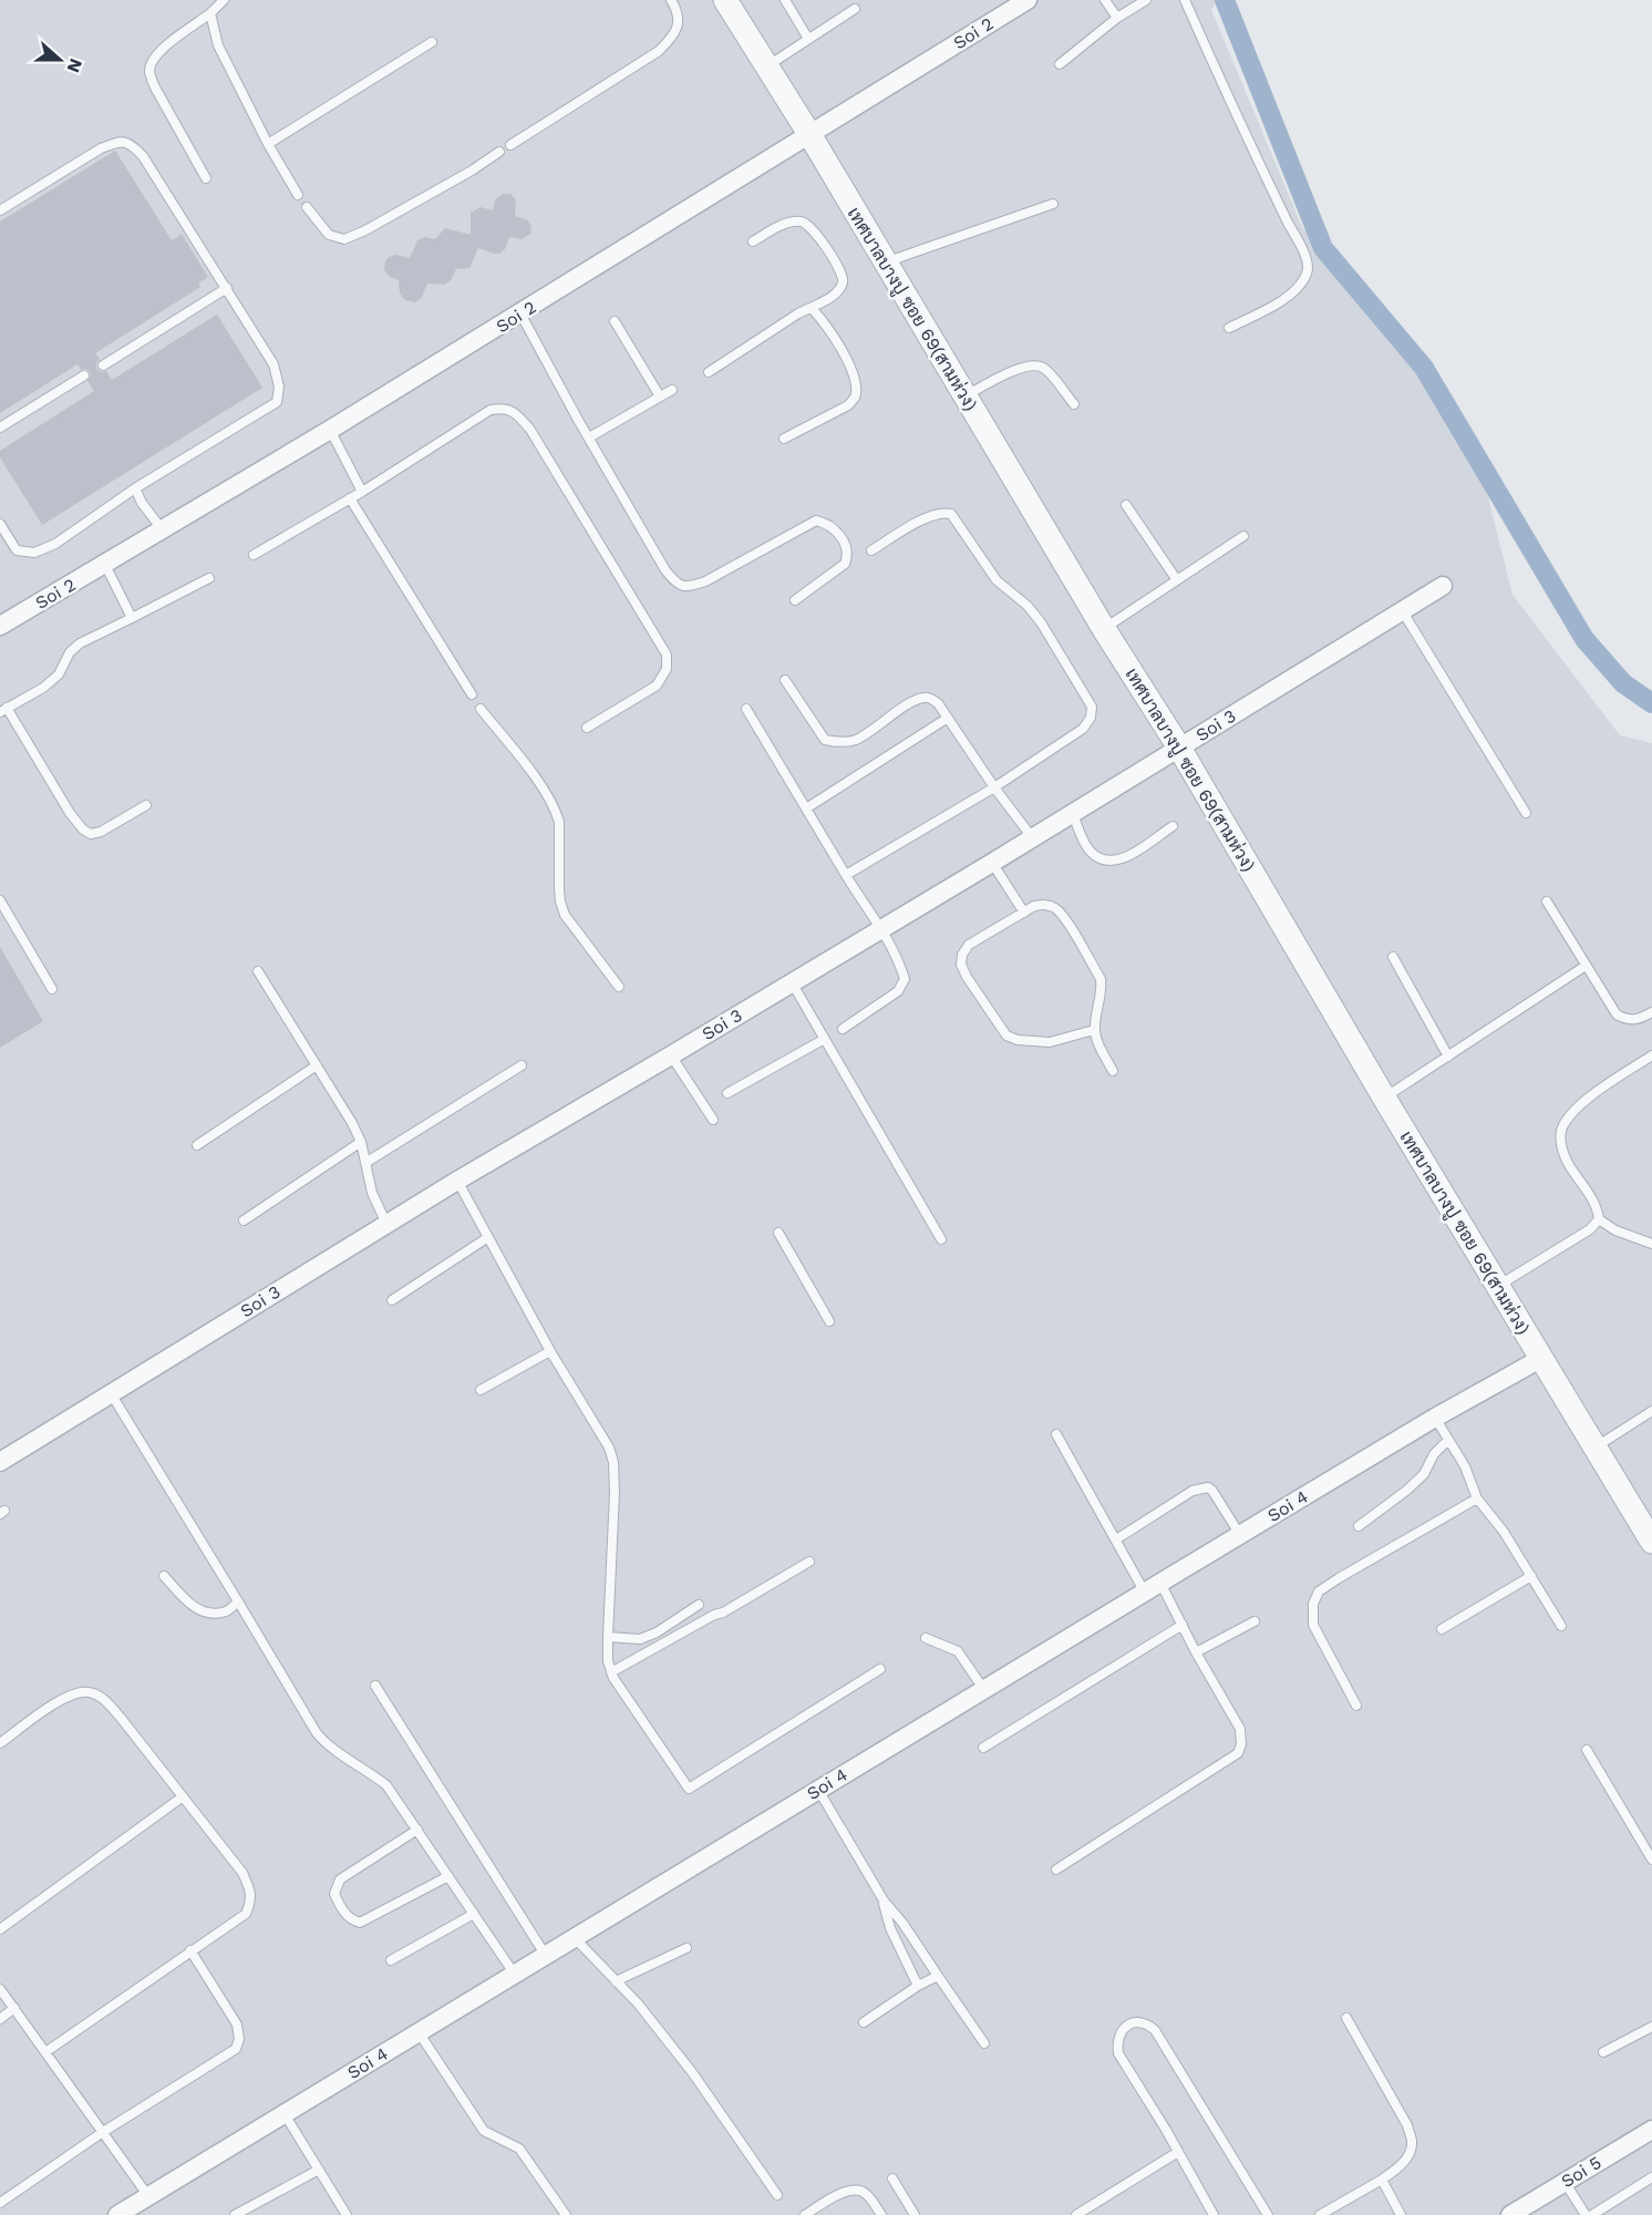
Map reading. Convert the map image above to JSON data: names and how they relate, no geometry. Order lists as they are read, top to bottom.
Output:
{
  "streets": {
    "street": [
      "Soi 2",
      "เทศบาลบางปู ซอย 69(สามห่วง)",
      "Soi 3",
      "Soi 4",
      "Soi 5"
    ]
  },
  "crossings": [
    ["Soi 2", "เทศบาลบางปู ซอย 69(สามห่วง)"],
    ["เทศบาลบางปู ซอย 69(สามห่วง)", "Soi 3"],
    ["เทศบาลบางปู ซอย 69(สามห่วง)", "Soi 4"]
  ],
  "north": "right"
}
